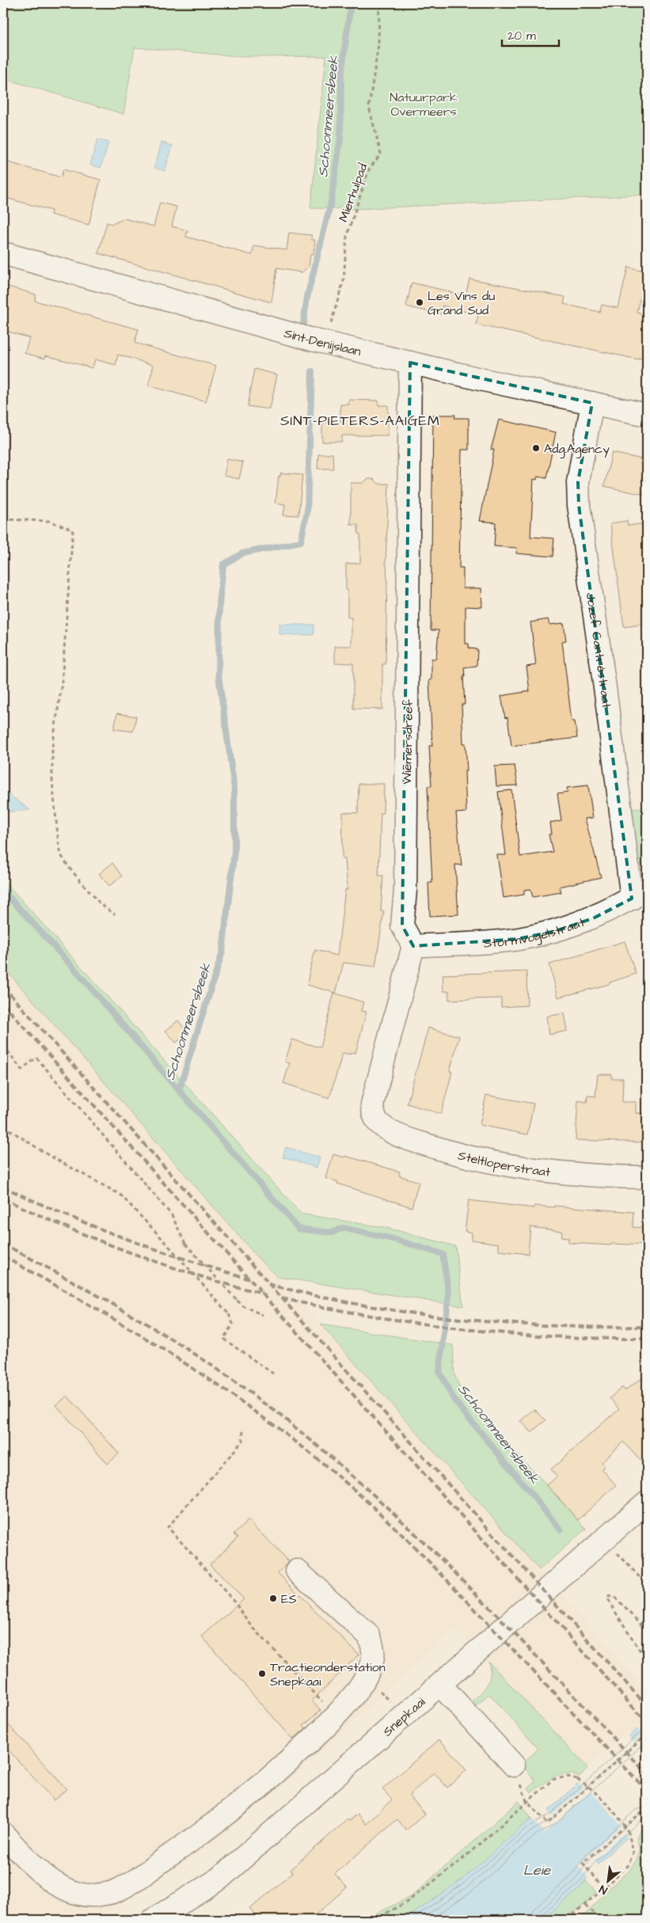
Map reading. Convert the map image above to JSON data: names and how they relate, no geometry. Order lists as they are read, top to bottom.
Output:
{
  "streets": {
    "street": [
      "Sint-Denijslaan",
      "Jozef Cantréstraat",
      "Wiemersdreef",
      "Stormvogelstraat",
      "Steltloperstraat",
      "Snepkaai"
    ],
    "path": ["Mierhulpad"]
  },
  "crossings": [
    ["Mierhulpad", "Sint-Denijslaan"],
    ["Sint-Denijslaan", "Jozef Cantréstraat"],
    ["Sint-Denijslaan", "Wiemersdreef"],
    ["Jozef Cantréstraat", "Stormvogelstraat"],
    ["Wiemersdreef", "Stormvogelstraat"],
    ["Wiemersdreef", "Steltloperstraat"],
    ["Stormvogelstraat", "Steltloperstraat"]
  ],
  "districts": ["SINT-PIETERS-AAIGEM"],
  "water": ["Schoonmeersbeek", "Leie"],
  "parks": ["Natuurpark Overmeers"],
  "places": [
    "Les Vins du Grand Sud",
    "Adg.Agency",
    "ES",
    "Tractieonderstation Snepkaai"
  ],
  "scale_bar": "20 m",
  "north": "bottom left"
}
